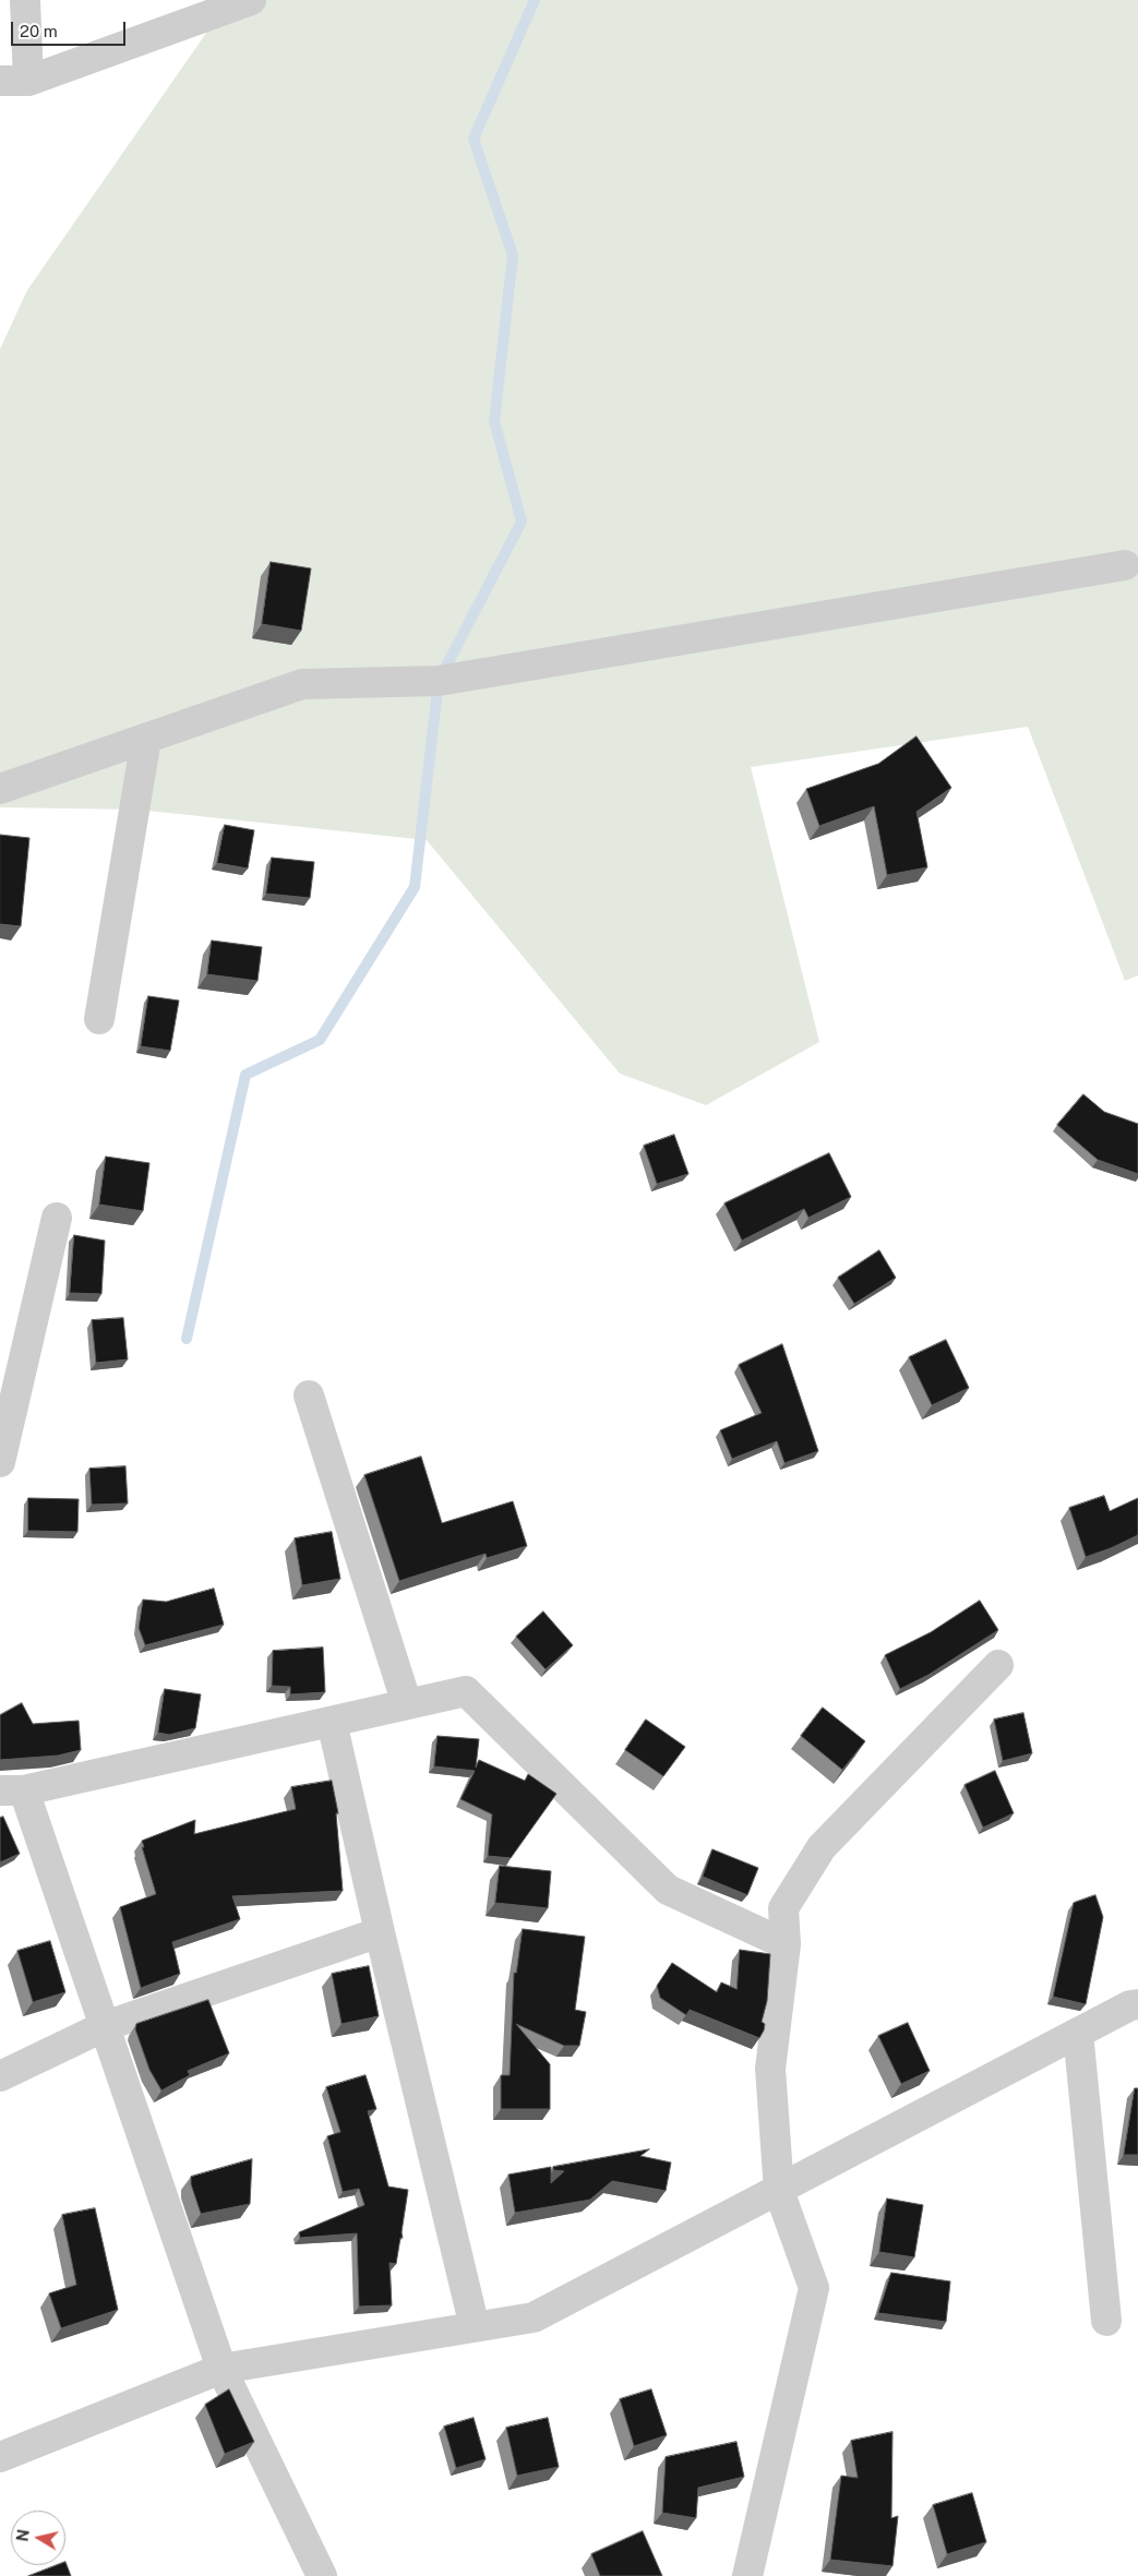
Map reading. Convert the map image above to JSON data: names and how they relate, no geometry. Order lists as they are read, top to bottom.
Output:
{
  "scale_bar": "20 m",
  "north": "left"
}
